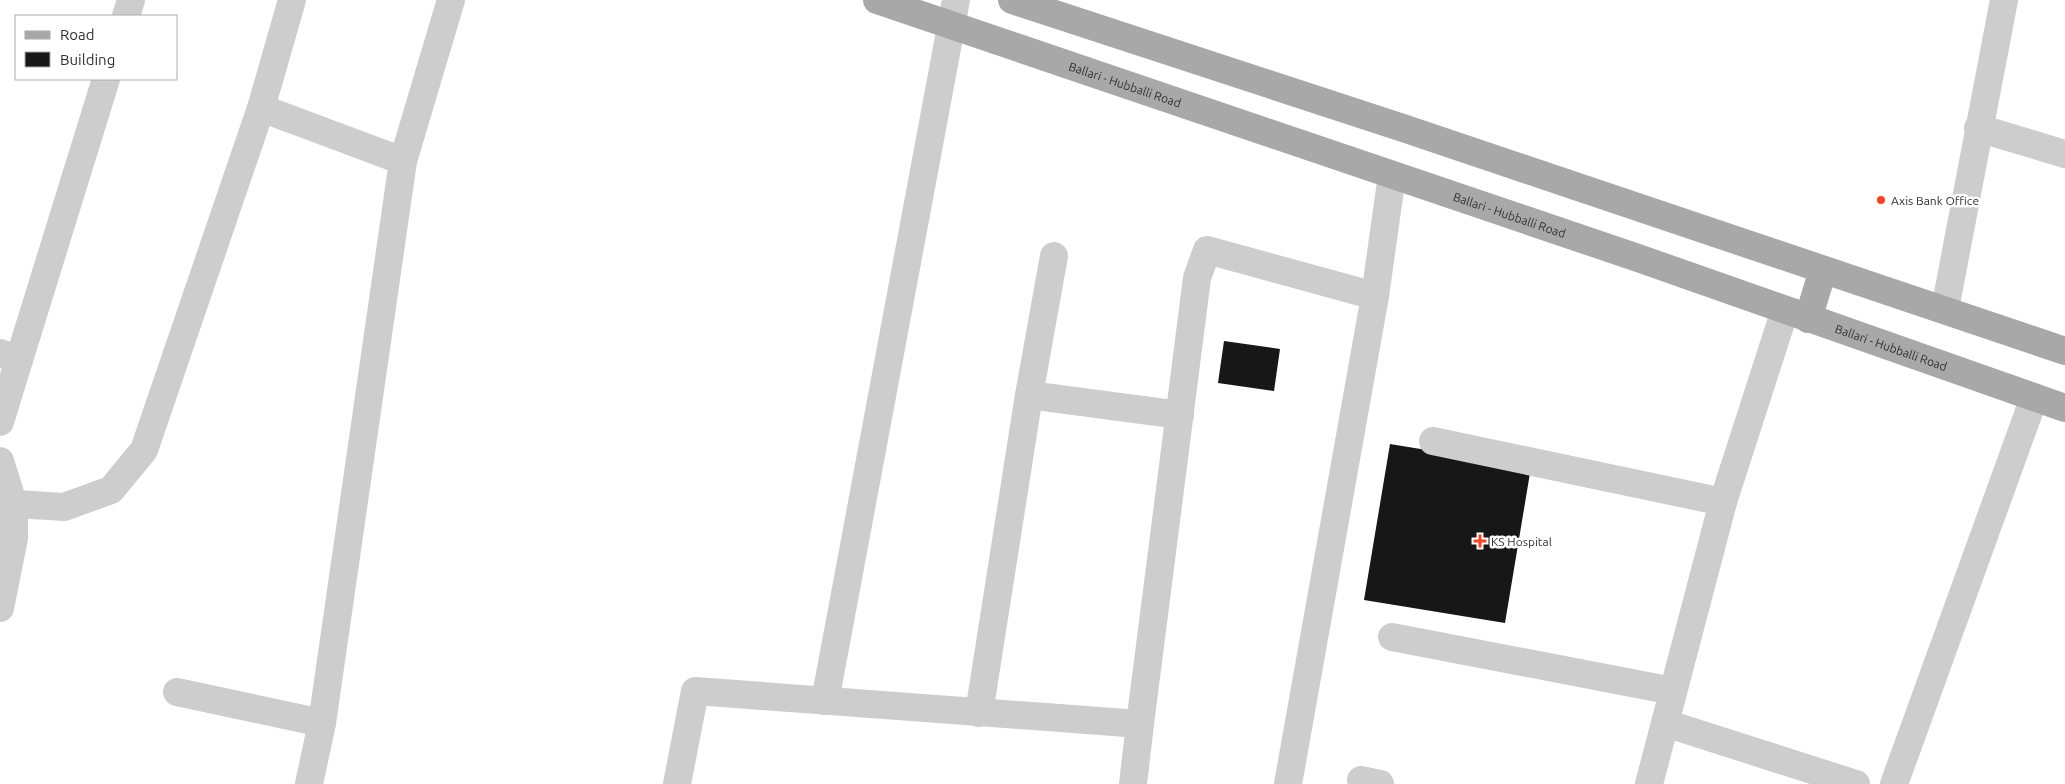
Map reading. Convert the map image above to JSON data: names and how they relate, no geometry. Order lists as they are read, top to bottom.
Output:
{
  "streets": {
    "main road": ["Ballari - Hubballi Road"]
  },
  "places": {
    "other": ["Axis Bank Office"],
    "health": ["KS Hospital"]
  },
  "legend": ["Road", "Building"]
}
